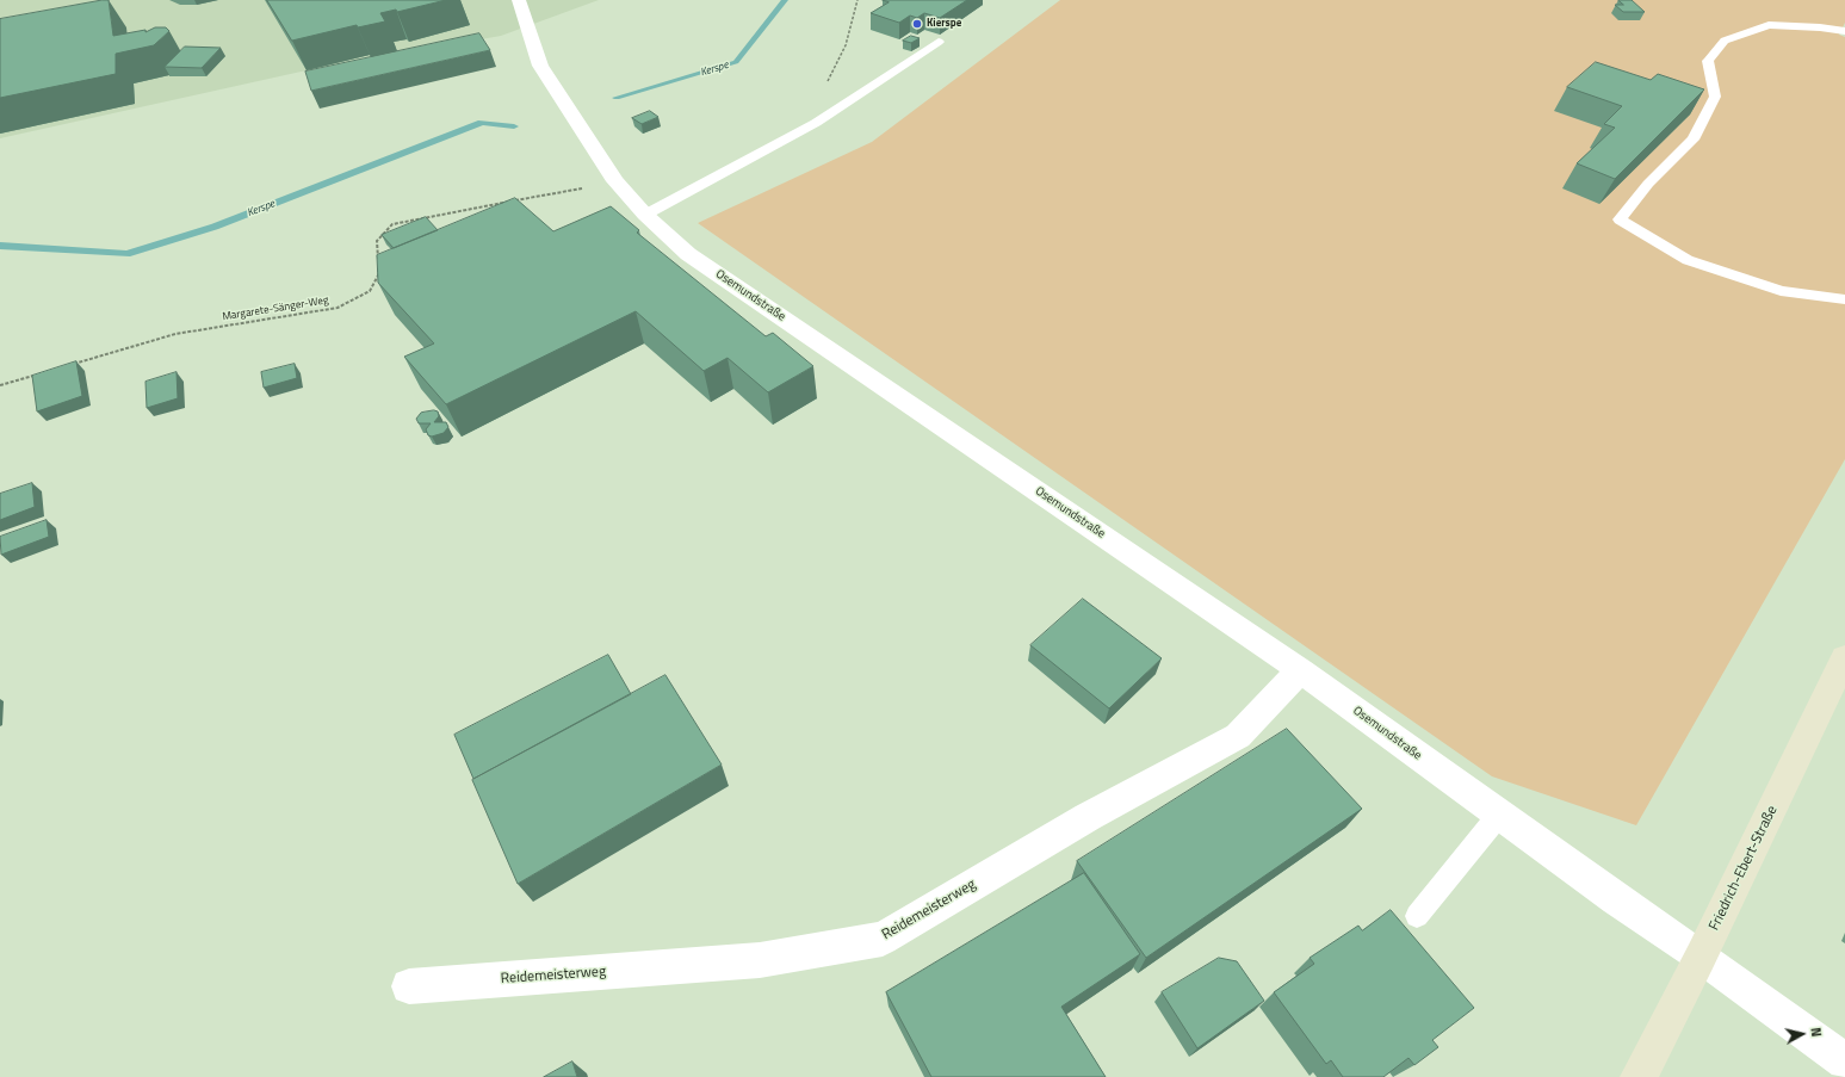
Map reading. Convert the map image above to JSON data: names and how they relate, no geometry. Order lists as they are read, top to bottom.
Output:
{
  "streets": {
    "main road": ["Friedrich-Ebert-Straße"],
    "street": ["Osemundstraße", "Reidemeisterweg"],
    "path": ["Margarete-Sänger-Weg"]
  },
  "crossings": [
    ["Osemundstraße", "Margarete-Sänger-Weg"],
    ["Osemundstraße", "Friedrich-Ebert-Straße"],
    ["Osemundstraße", "Reidemeisterweg"]
  ],
  "water": ["Kerspe"],
  "places": ["Kierspe"],
  "north": "right"
}
